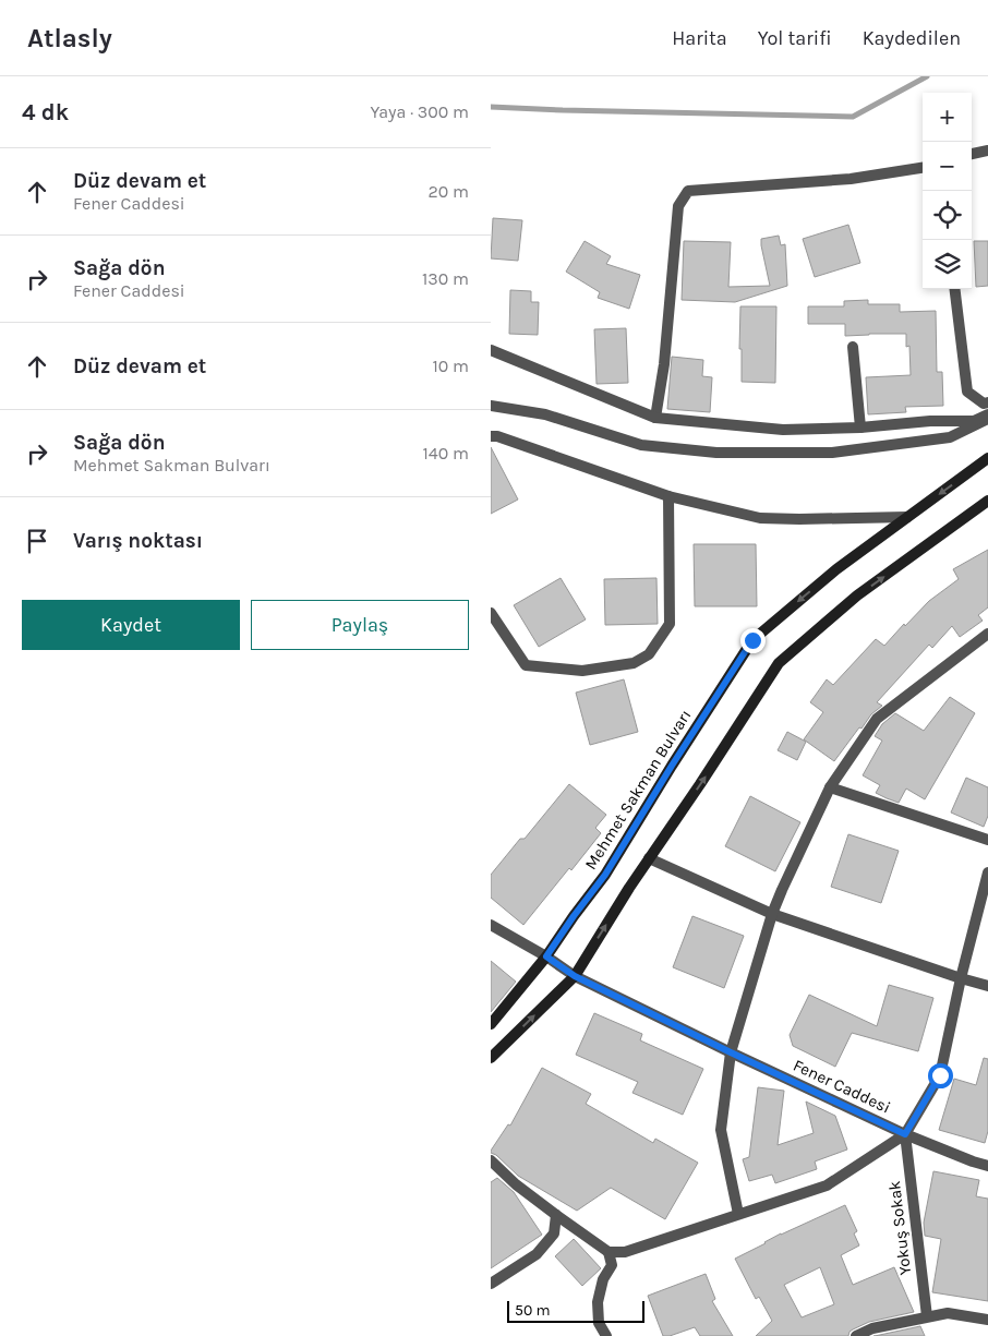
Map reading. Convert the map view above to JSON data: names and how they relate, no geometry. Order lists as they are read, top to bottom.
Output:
{
  "streets": {
    "main road": ["Mehmet Sakman Bulvarı"],
    "street": ["Fener Caddesi", "Yokuş Sokak"]
  },
  "crossings": [
    ["Mehmet Sakman Bulvarı", "Fener Caddesi"],
    ["Fener Caddesi", "Yokuş Sokak"]
  ],
  "scale_bar": "50 m",
  "page": {
    "header": "Atlasly",
    "nav": ["Harita", "Yol tarifi", "Kaydedilen"],
    "heading": ["4 dk", "Yaya · 300 m"],
    "map_buttons": ["+", "−"],
    "list": [
      ["Düz devam et", "Fener Caddesi", "20 m"],
      ["Sağa dön", "Fener Caddesi", "130 m"],
      ["Düz devam et", "10 m"],
      ["Sağa dön", "Mehmet Sakman Bulvarı", "140 m"],
      "Varış noktası"
    ],
    "buttons": ["Kaydet", "Paylaş"],
    "scale": "50 m"
  }
}
